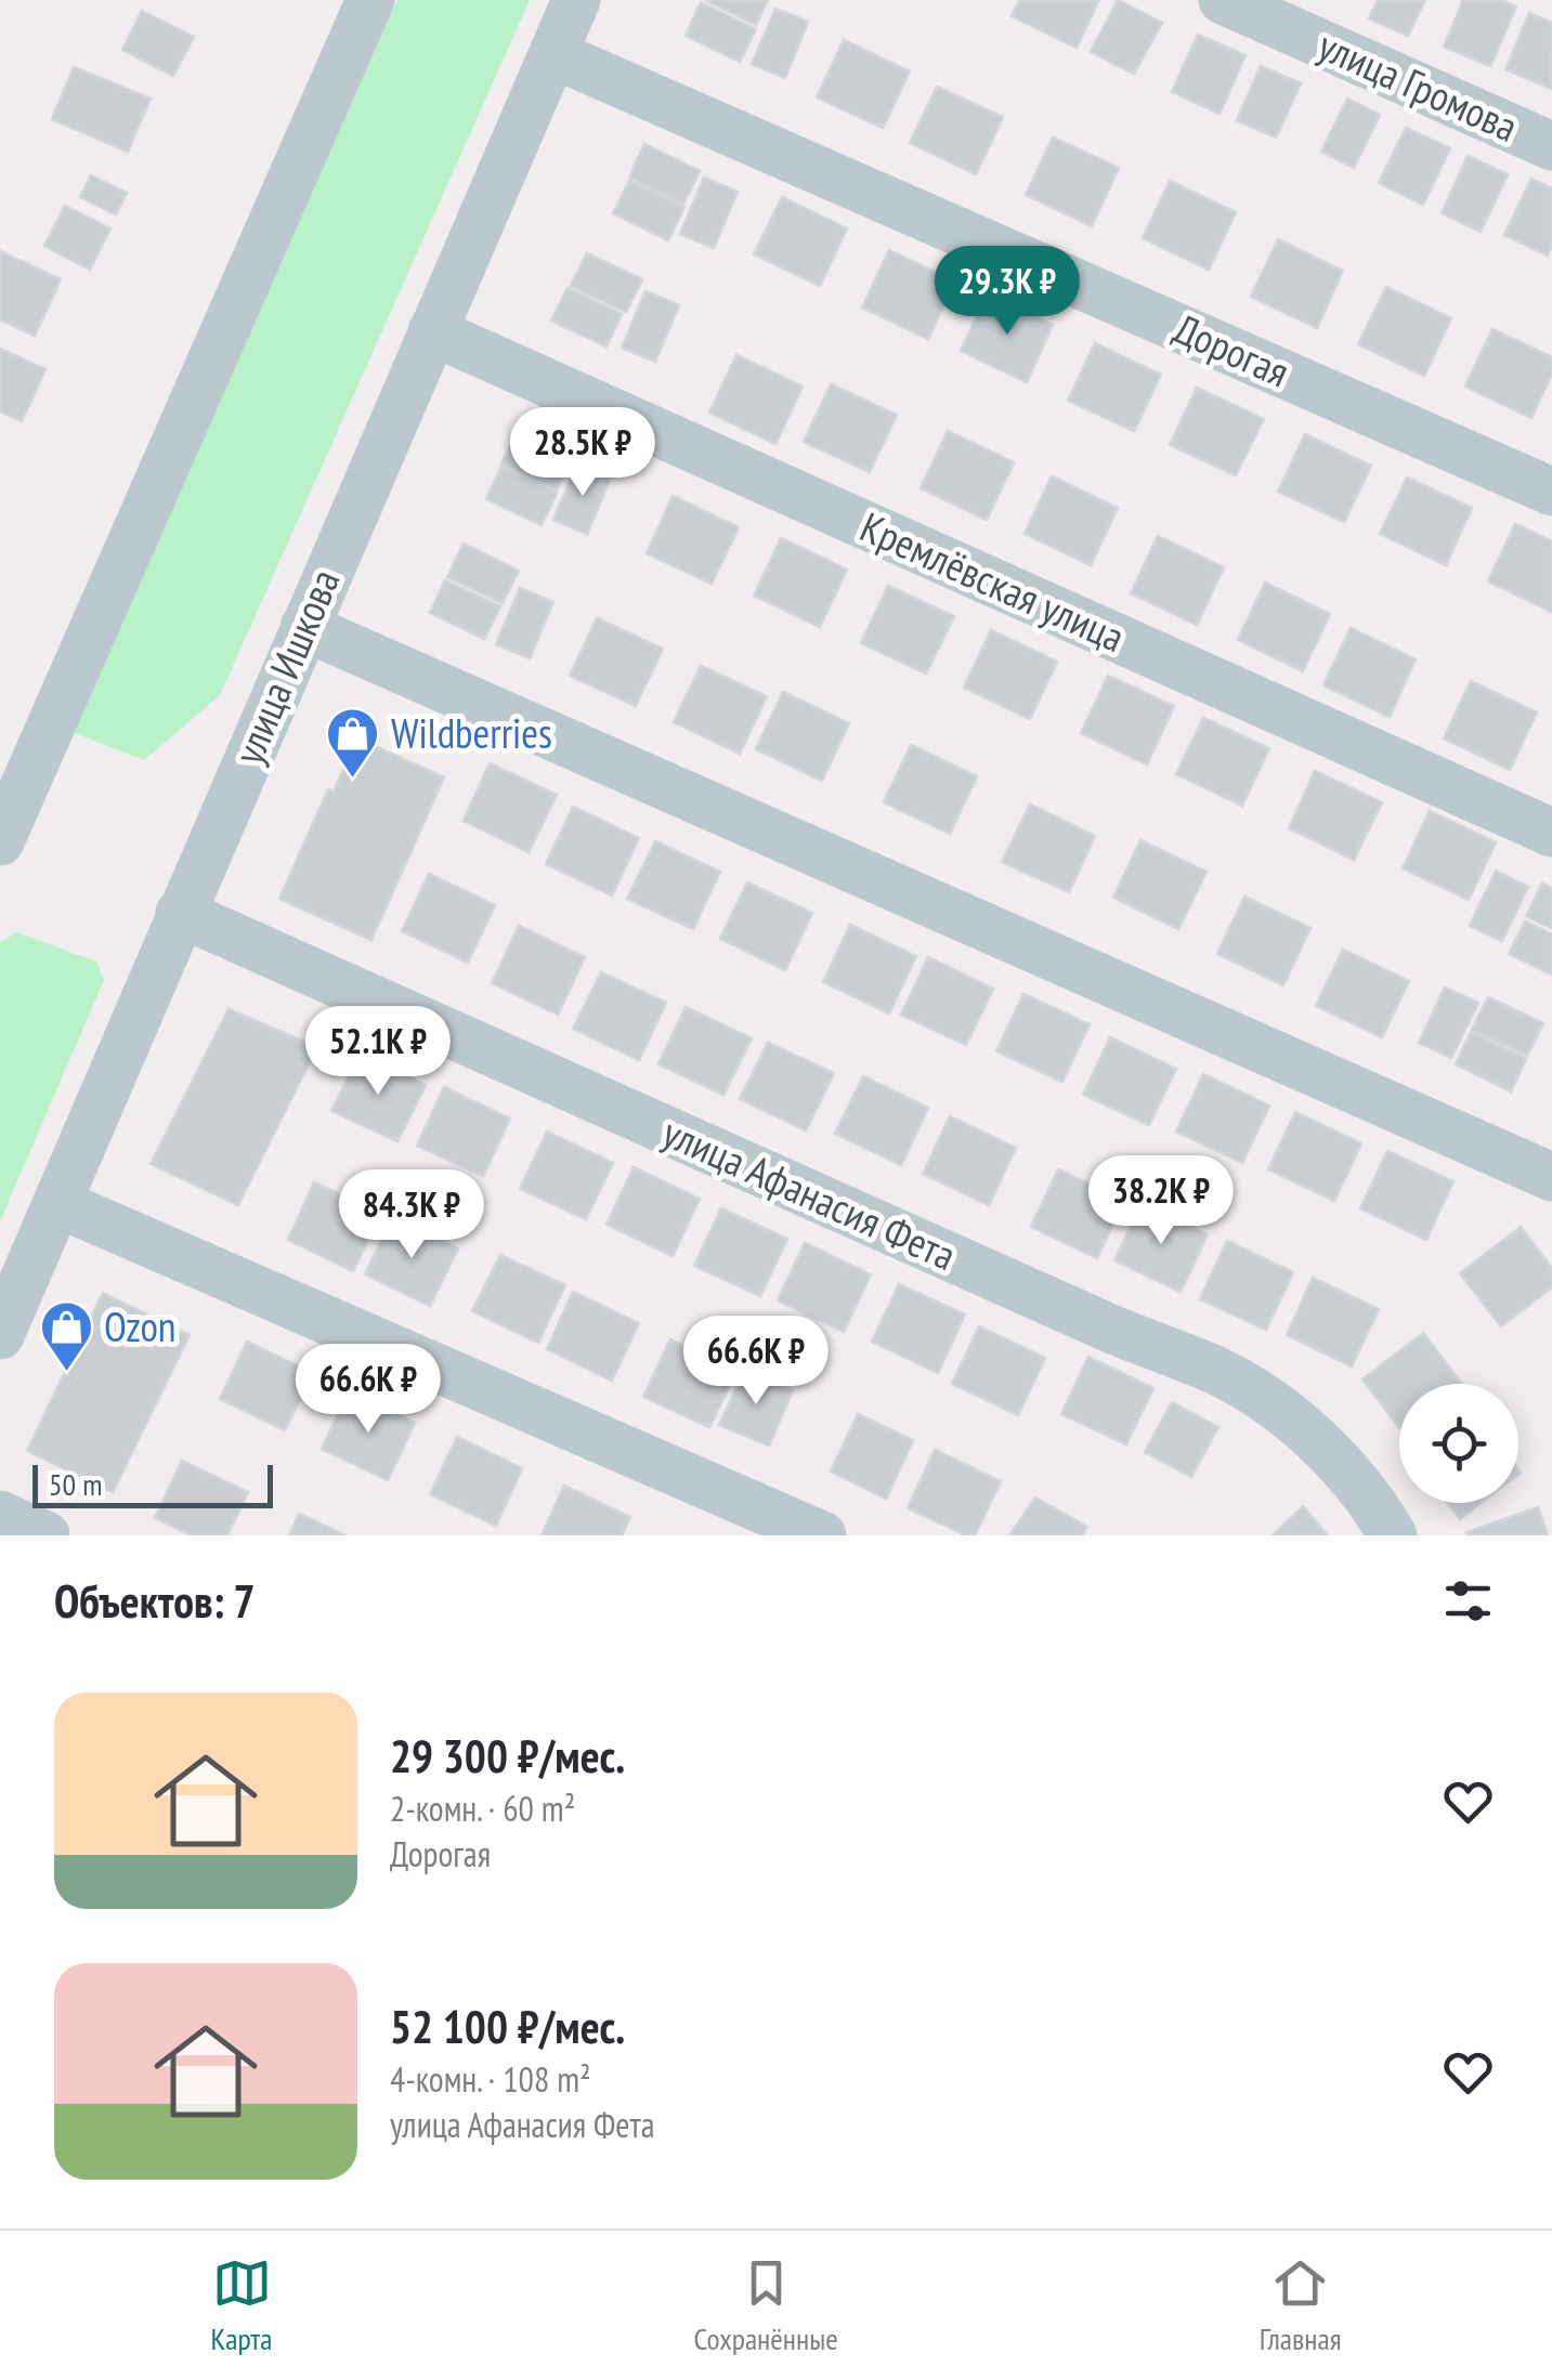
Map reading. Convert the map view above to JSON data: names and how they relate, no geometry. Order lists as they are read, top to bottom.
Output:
{
  "streets": {
    "street": [
      "улица Громова",
      "Дорогая",
      "Кремлёвская улица",
      "улица Ишкова",
      "улица Афанасия Фета"
    ]
  },
  "crossings": [
    ["Дорогая", "улица Ишкова"],
    ["Кремлёвская улица", "улица Ишкова"],
    ["улица Ишкова", "улица Афанасия Фета"]
  ],
  "places": {
    "shop": ["Wildberries", "Ozon"]
  },
  "scale_bar": "50 m",
  "page": {
    "price": [
      "29.3K ₽",
      "28.5K ₽",
      "52.1K ₽",
      "38.2K ₽",
      "84.3K ₽",
      "66.6K ₽",
      "66.6K ₽"
    ],
    "scale": "50 m",
    "heading": "Объектов: 7",
    "list": [
      {
        "name": "29 300 ₽/мес.",
        "note": "2-комн. · 60 m² · Дорогая"
      },
      {
        "name": "52 100 ₽/мес.",
        "note": "4-комн. · 108 m² · улица Афанасия Фета"
      }
    ],
    "tabs": ["Карта", "Сохранённые", "Главная"]
  }
}
